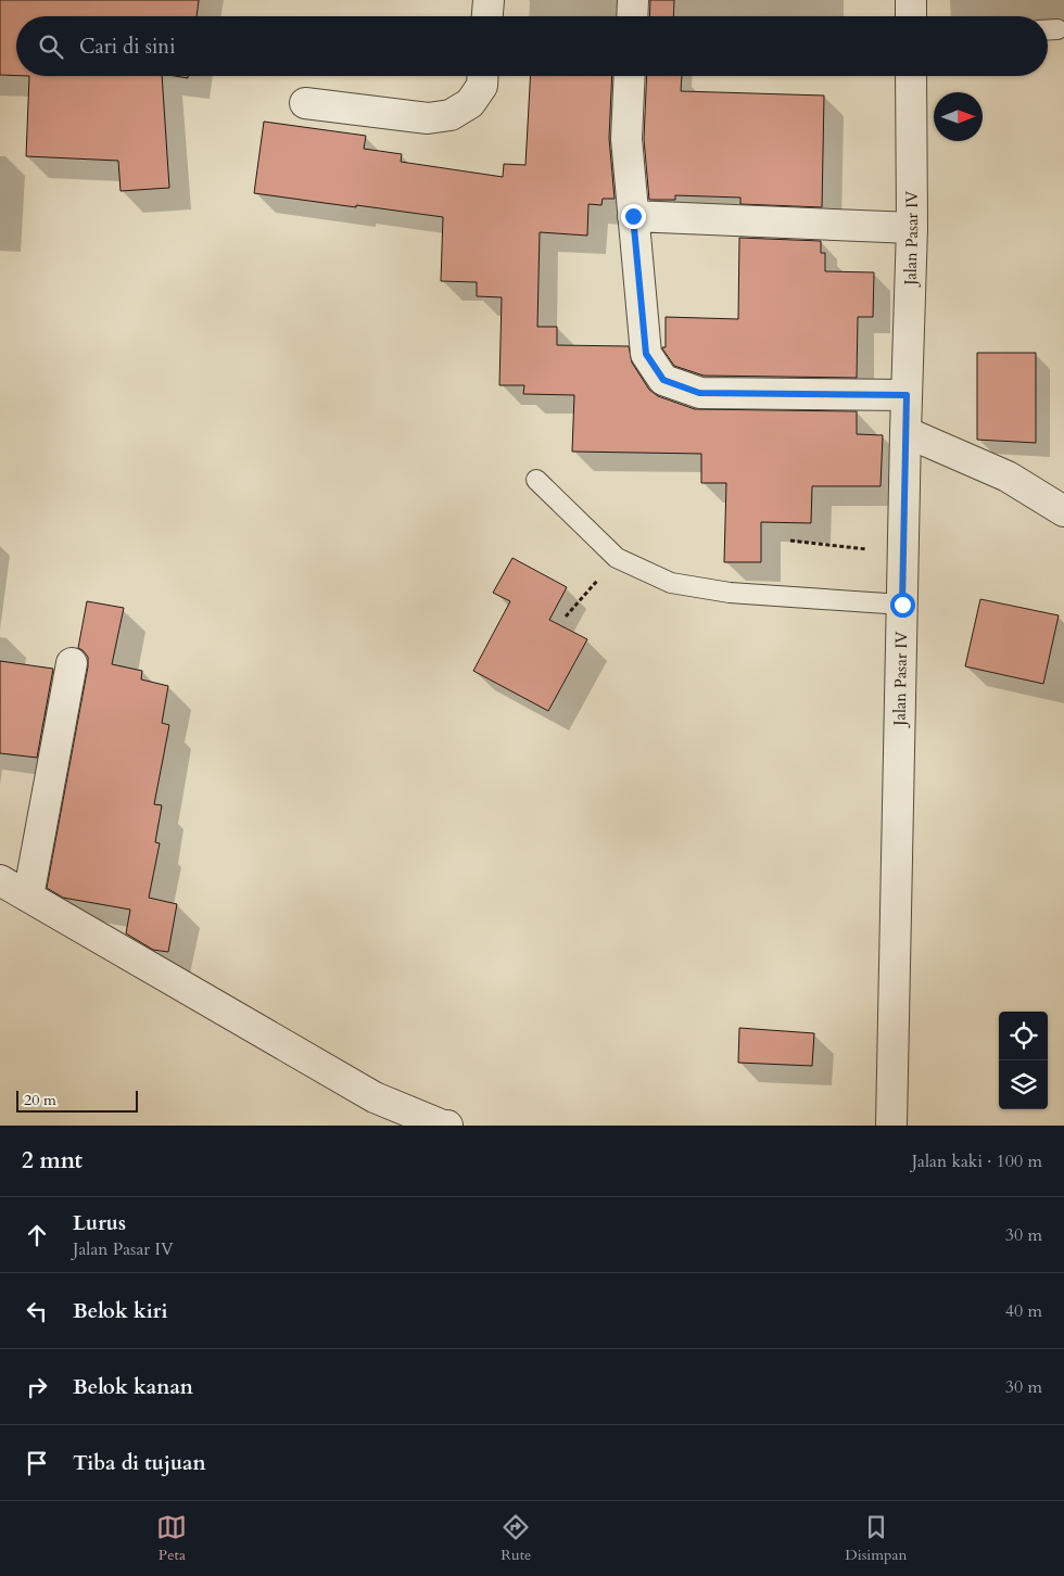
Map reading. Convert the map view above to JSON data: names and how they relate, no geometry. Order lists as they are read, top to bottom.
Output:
{
  "streets": {
    "street": ["Jalan Pasar IV"]
  },
  "scale_bar": "20 m",
  "north": "right",
  "page": {
    "search": "Cari di sini",
    "scale": "20 m",
    "heading": ["2 mnt", "Jalan kaki · 100 m"],
    "list": [
      ["Lurus", "Jalan Pasar IV", "30 m"],
      ["Belok kiri", "40 m"],
      ["Belok kanan", "30 m"],
      "Tiba di tujuan"
    ],
    "nav": ["Peta", "Rute", "Disimpan"]
  }
}
